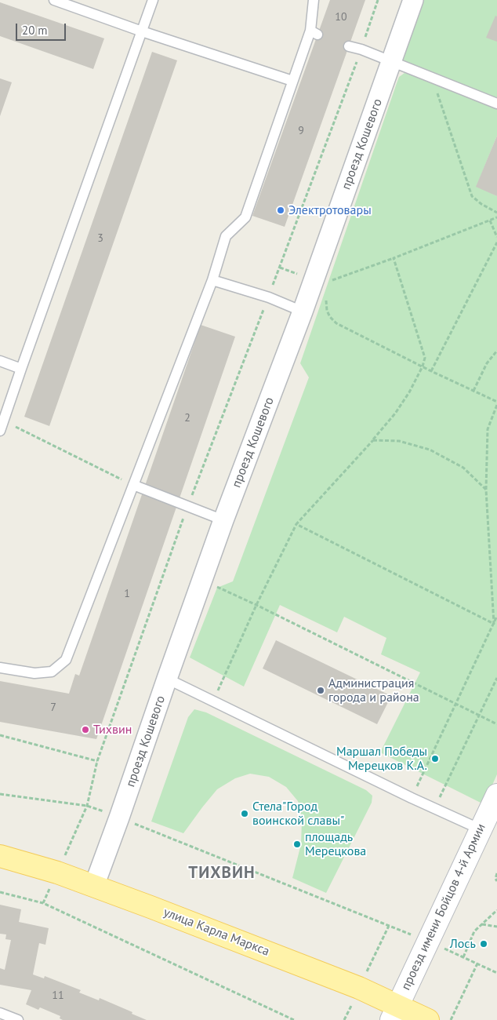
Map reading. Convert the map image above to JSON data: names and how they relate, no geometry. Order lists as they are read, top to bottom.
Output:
{
  "streets": {
    "main road": ["улица Карла Маркса"],
    "street": ["проезд Кошевого", "проезд имени Бойцов 4-й Армии"]
  },
  "crossings": [
    ["проезд Кошевого", "улица Карла Маркса"],
    ["проезд имени Бойцов 4-й Армии", "улица Карла Маркса"]
  ],
  "districts": ["ТИХВИН"],
  "places": [
    "Электротовары",
    "Администрация города и района",
    "Тихвин",
    "Маршал Победы Мерецков К.А.",
    "Стела\"Город воинской славы\"",
    "площадь Мерецкова",
    "Лось"
  ],
  "house_numbers": [
    "10",
    "9",
    "3",
    "2",
    "1",
    "7",
    "11"
  ],
  "scale_bar": "20 m"
}
